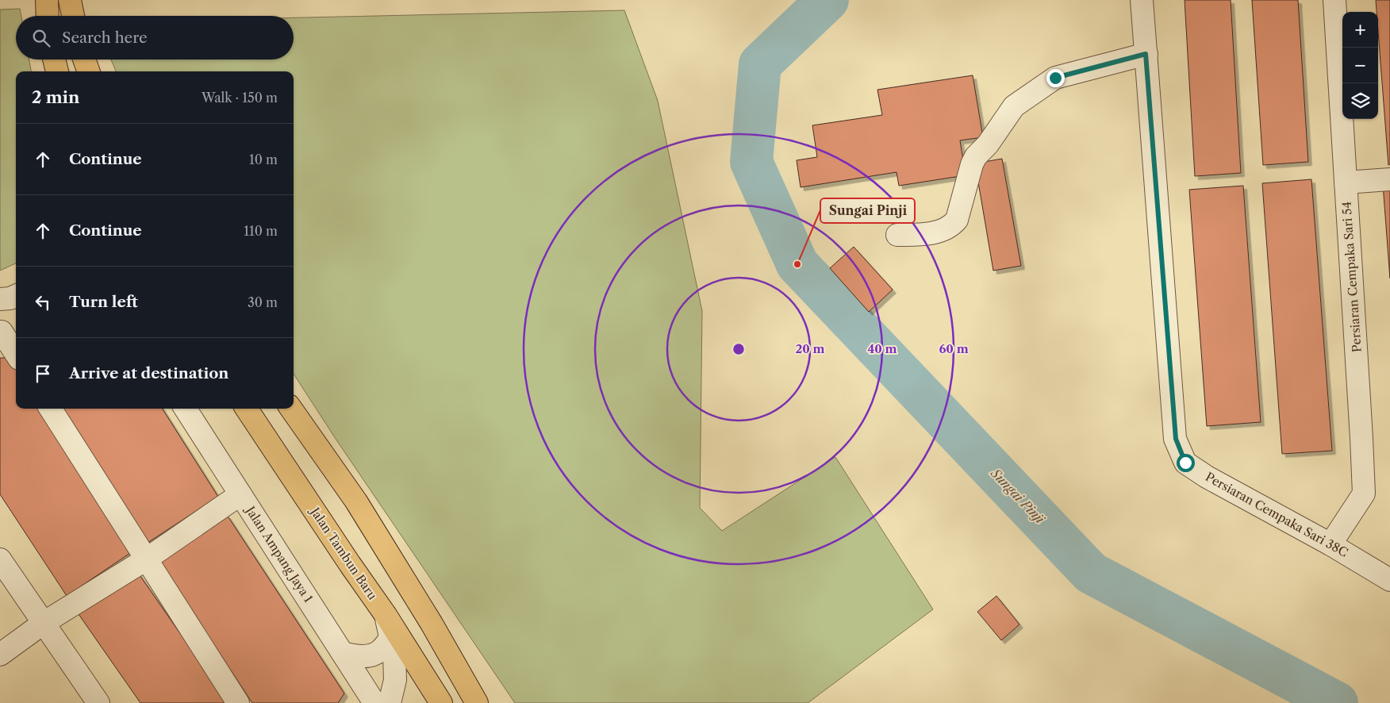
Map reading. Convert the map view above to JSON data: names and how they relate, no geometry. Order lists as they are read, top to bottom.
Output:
{
  "streets": {
    "main road": ["Jalan Tambun Baru"],
    "street": ["Persiaran Cempaka Sari 54", "Persiaran Cempaka Sari 38C", "Jalan Ampang Jaya 1"]
  },
  "crossings": [
    ["Persiaran Cempaka Sari 54", "Persiaran Cempaka Sari 38C"]
  ],
  "water": ["Sungai Pinji"],
  "places": ["Sungai Pinji"],
  "page": {
    "map_buttons": ["+", "−"],
    "search": "Search here",
    "heading": ["2 min", "Walk · 150 m"],
    "list": [
      ["Continue", "10 m"],
      ["Continue", "110 m"],
      ["Turn left", "30 m"],
      "Arrive at destination"
    ]
  },
  "rings": ["20 m", "40 m", "60 m"]
}
